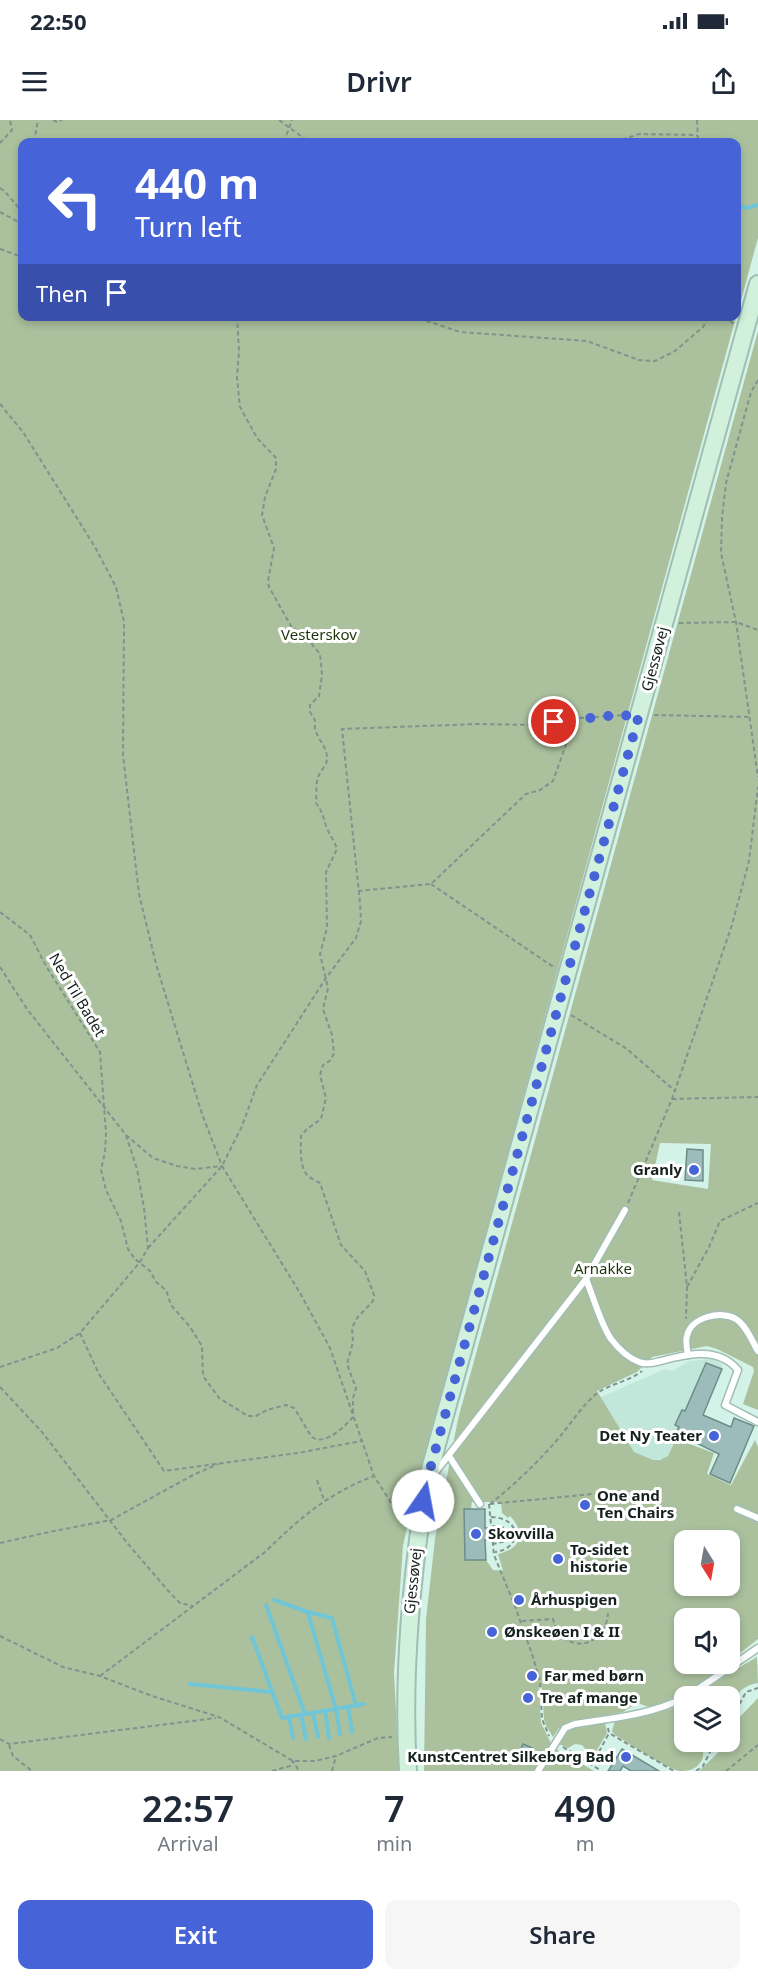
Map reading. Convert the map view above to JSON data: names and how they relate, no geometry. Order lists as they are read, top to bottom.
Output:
{
  "streets": {
    "street": ["Gjessøvej"],
    "path": ["Ned Til Badet"]
  },
  "parks": ["Vesterskov", "Arnakke"],
  "places": [
    "Granly",
    "Det Ny Teater",
    "One and Ten Chairs",
    "Skovvilla",
    "To-sidet historie",
    "Århuspigen",
    "Ønskeøen I & II",
    "Far med børn",
    "Tre af mange",
    "KunstCentret Silkeborg Bad"
  ],
  "north": "bottom",
  "page": {
    "status": "22:50",
    "header": "Drivr",
    "turn": ["440 m", "Turn left"],
    "then": "Then",
    "eta": [
      "22:57",
      "Arrival",
      "7",
      "min",
      "490",
      "m"
    ],
    "buttons": ["Exit", "Share"]
  }
}
